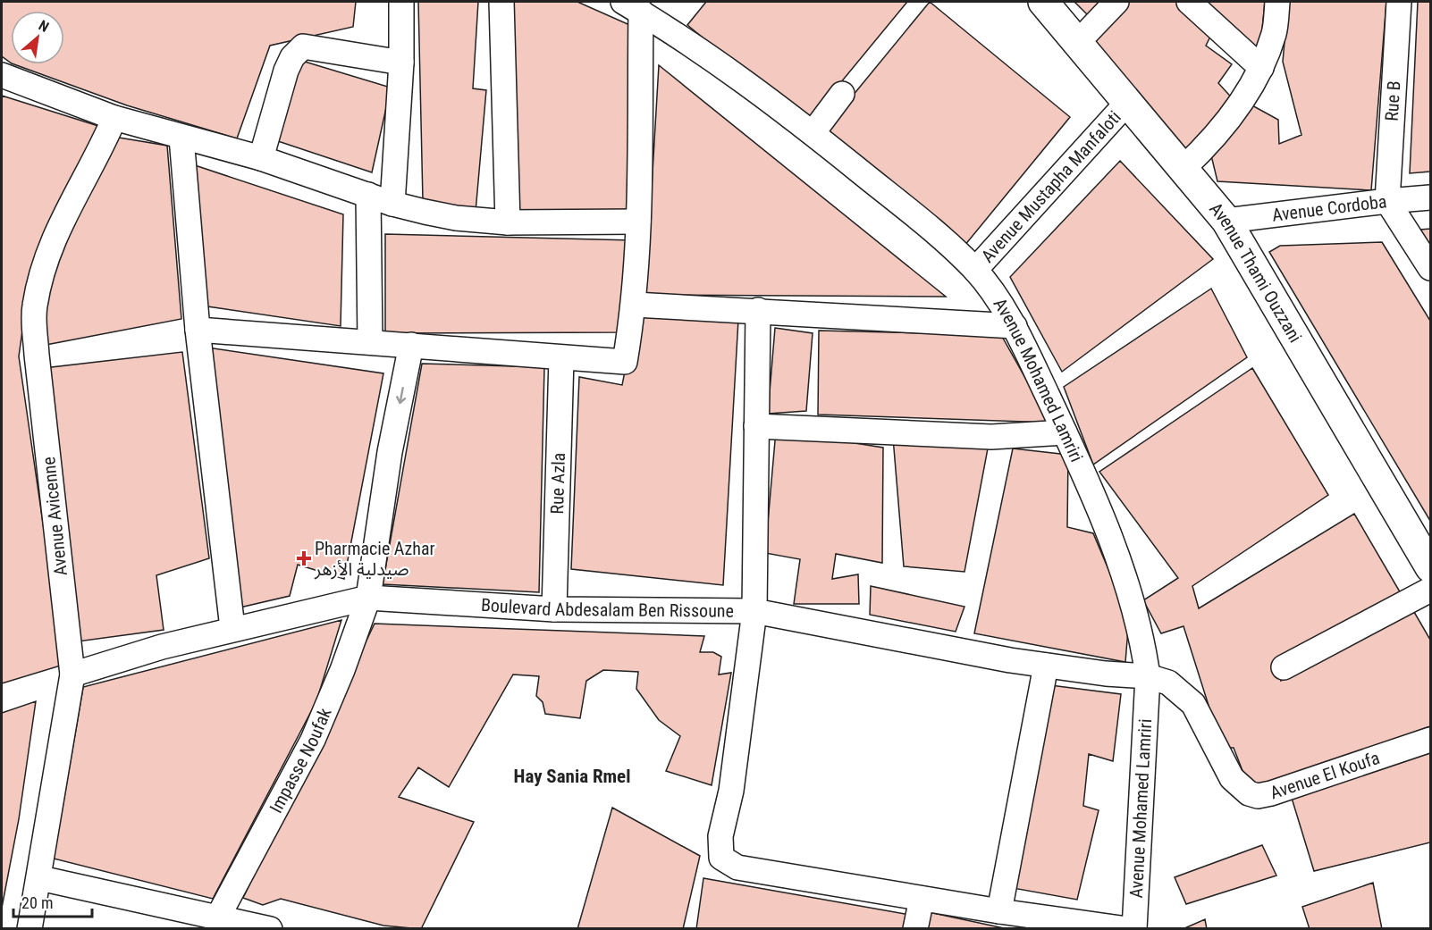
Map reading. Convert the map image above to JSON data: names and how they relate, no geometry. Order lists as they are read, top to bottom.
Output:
{
  "streets": {
    "street": [
      "Rue B",
      "Avenue Mustapha Manfaloti",
      "Avenue Cordoba",
      "Avenue Thami Ouzzani",
      "Avenue Mohamed Lamriri",
      "Rue Azla",
      "Avenue Avicenne",
      "Boulevard Abdesalam Ben Rissoune",
      "Impasse Noufak",
      "Avenue El Koufa"
    ]
  },
  "crossings": [
    ["Rue B", "Avenue Cordoba"],
    ["Avenue Mustapha Manfaloti", "Avenue Thami Ouzzani"],
    ["Avenue Mustapha Manfaloti", "Avenue Mohamed Lamriri"],
    ["Avenue Cordoba", "Avenue Thami Ouzzani"],
    ["Avenue Mohamed Lamriri", "Boulevard Abdesalam Ben Rissoune"],
    ["Avenue Mohamed Lamriri", "Avenue El Koufa"],
    ["Rue Azla", "Boulevard Abdesalam Ben Rissoune"],
    ["Avenue Avicenne", "Boulevard Abdesalam Ben Rissoune"],
    ["Boulevard Abdesalam Ben Rissoune", "Impasse Noufak"],
    ["Boulevard Abdesalam Ben Rissoune", "Avenue El Koufa"]
  ],
  "districts": ["Hay Sania Rmel"],
  "places": {
    "health": ["Pharmacie Azhar صيدلية الأزهر"]
  },
  "scale_bar": "20 m",
  "north": "top right"
}
